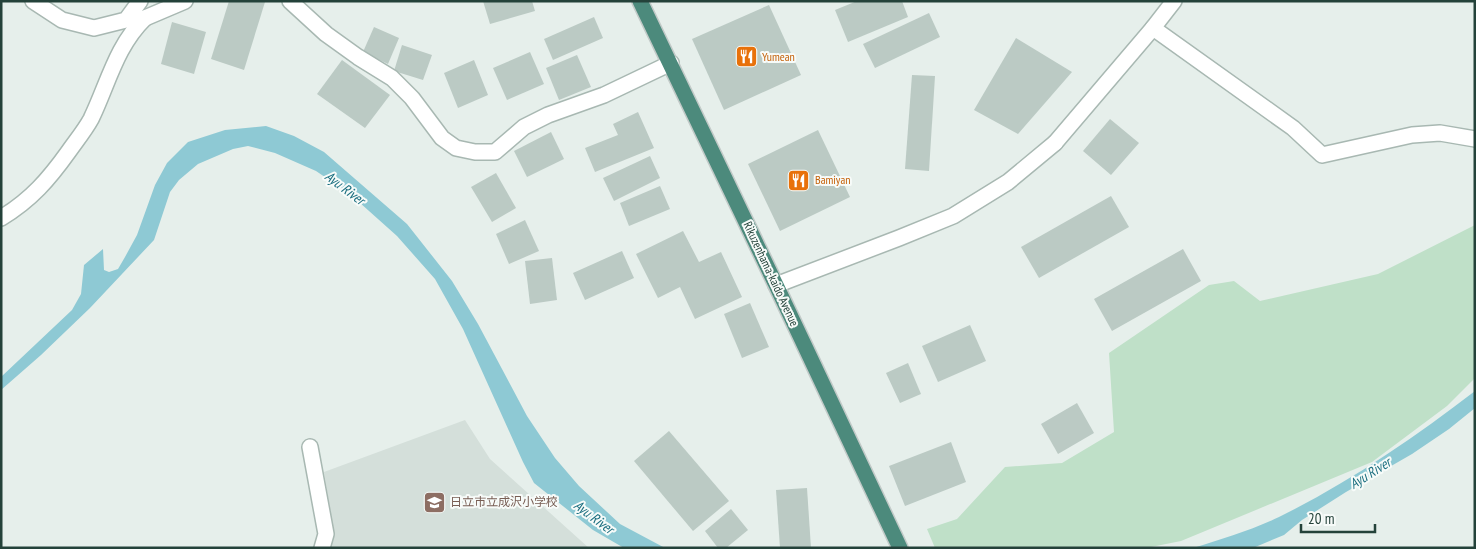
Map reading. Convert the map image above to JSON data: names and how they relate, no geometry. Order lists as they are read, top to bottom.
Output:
{
  "streets": {
    "highway": ["Rikuzenhama-kaido Avenue"]
  },
  "water": ["Ayu River"],
  "places": {
    "restaurant": ["Yumean", "Bamiyan"],
    "school or university": ["日立市立成沢小学校"]
  },
  "scale_bar": "20 m"
}
